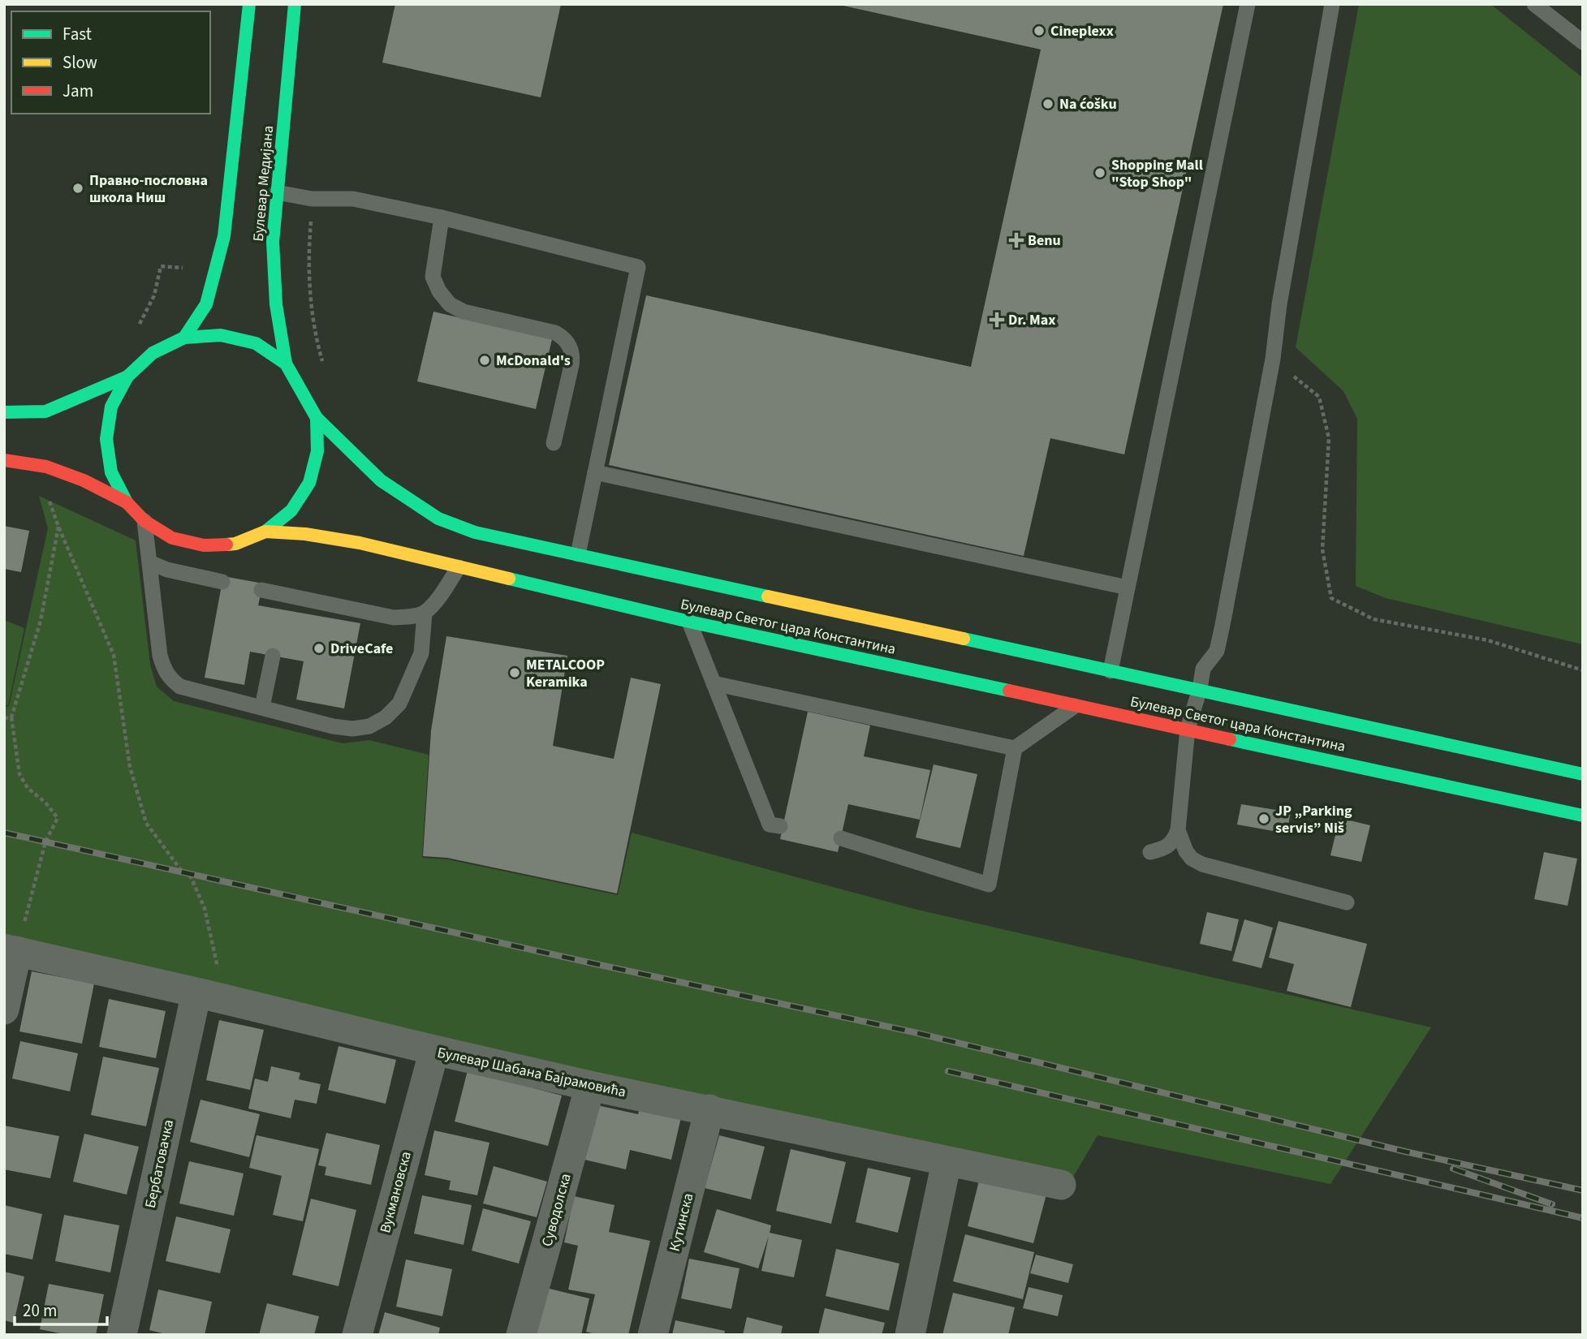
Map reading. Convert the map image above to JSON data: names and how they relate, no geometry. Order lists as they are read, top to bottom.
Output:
{
  "streets": {
    "main road": ["Булевар Медијана", "Булевар Светог цара Константина"],
    "street": [
      "Булевар Шабана Бајрамовића",
      "Бербатовачка",
      "Вукмановска",
      "Суводолска",
      "Кутинска"
    ]
  },
  "crossings": [
    ["Булевар Шабана Бајрамовића", "Бербатовачка"],
    ["Булевар Шабана Бајрамовића", "Вукмановска"],
    ["Булевар Шабана Бајрамовића", "Суводолска"],
    ["Булевар Шабана Бајрамовића", "Кутинска"]
  ],
  "places": {
    "other": [
      "Cineplexx",
      "Na ćošku",
      "Shopping Mall \"Stop Shop\"",
      "Правно-пословна школа Ниш",
      "McDonald's",
      "DriveCafe",
      "METALCOOP Keramika",
      "JP „Parking servis” Niš"
    ],
    "health": ["Benu", "Dr. Max"]
  },
  "legend": ["Fast", "Slow", "Jam"],
  "scale_bar": "20 m"
}
